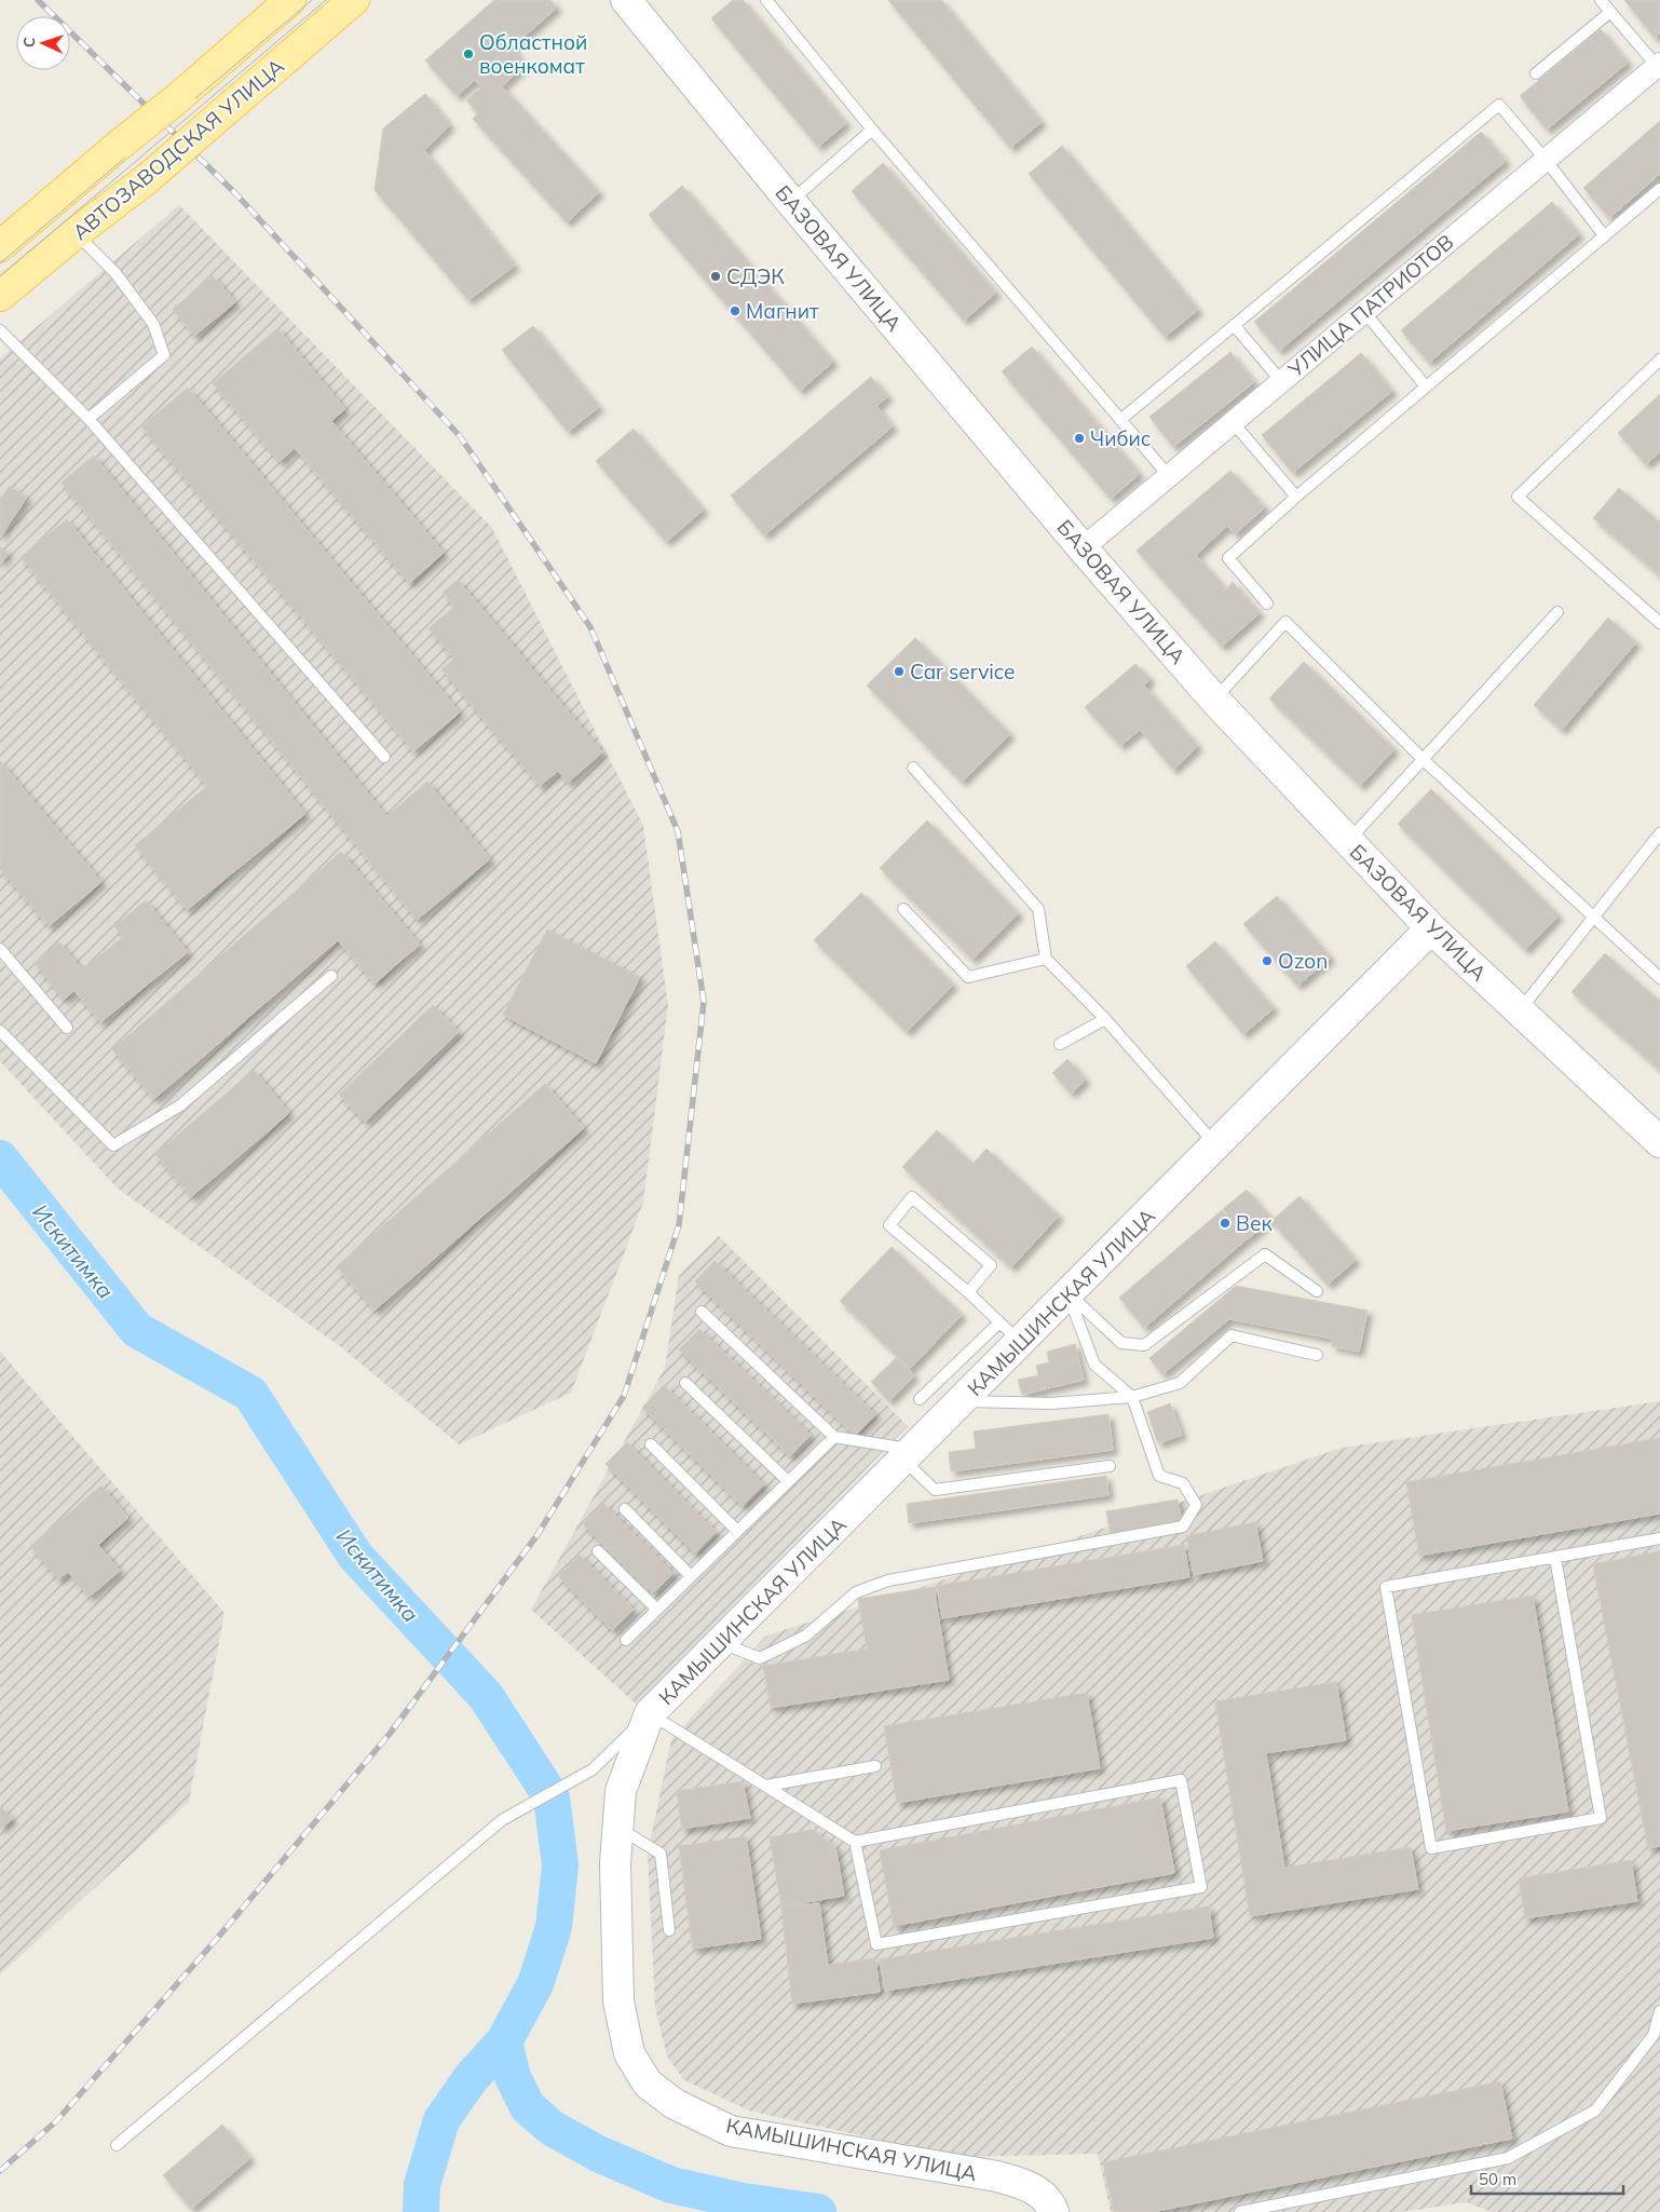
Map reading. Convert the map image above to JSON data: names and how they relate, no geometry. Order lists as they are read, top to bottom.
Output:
{
  "streets": {
    "main road": ["АВТОЗАВОДСКАЯ УЛИЦА"],
    "street": ["БАЗОВАЯ УЛИЦА", "УЛИЦА ПАТРИОТОВ", "КАМЫШИНСКАЯ УЛИЦА"]
  },
  "crossings": [
    ["БАЗОВАЯ УЛИЦА", "УЛИЦА ПАТРИОТОВ"],
    ["БАЗОВАЯ УЛИЦА", "КАМЫШИНСКАЯ УЛИЦА"]
  ],
  "water": ["Искитимка"],
  "places": [
    "Областной военкомат",
    "СДЭК",
    "Магнит",
    "Чибис",
    "Car service",
    "Ozon",
    "Век"
  ],
  "scale_bar": "50 m",
  "north": "left"
}
